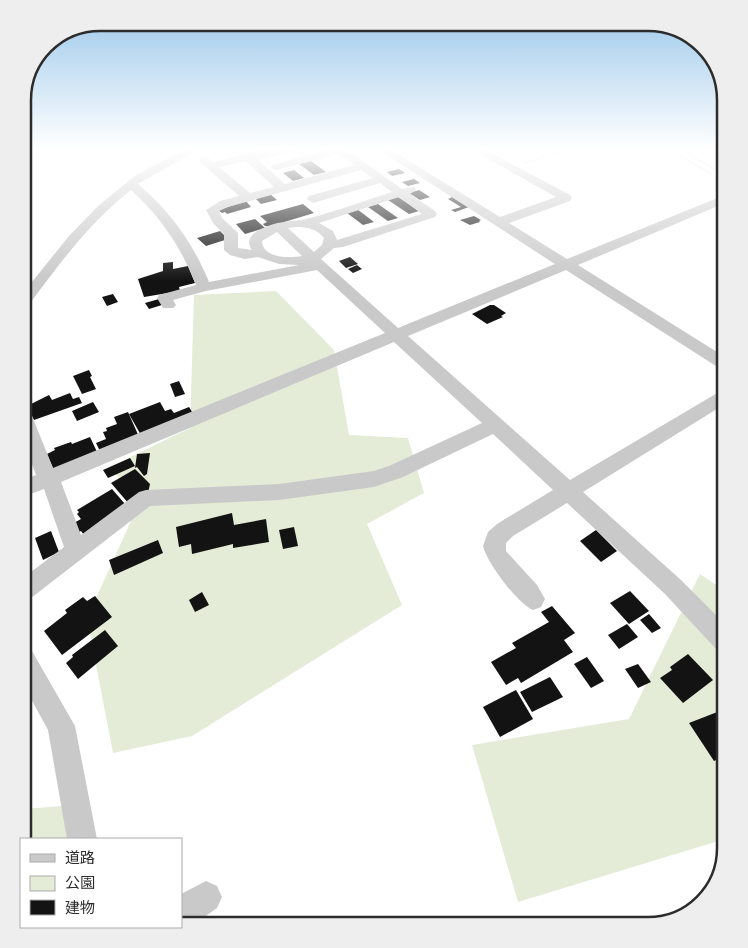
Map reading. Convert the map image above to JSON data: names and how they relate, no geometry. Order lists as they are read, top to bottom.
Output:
{
  "legend": ["道路", "公園", "建物"]
}
